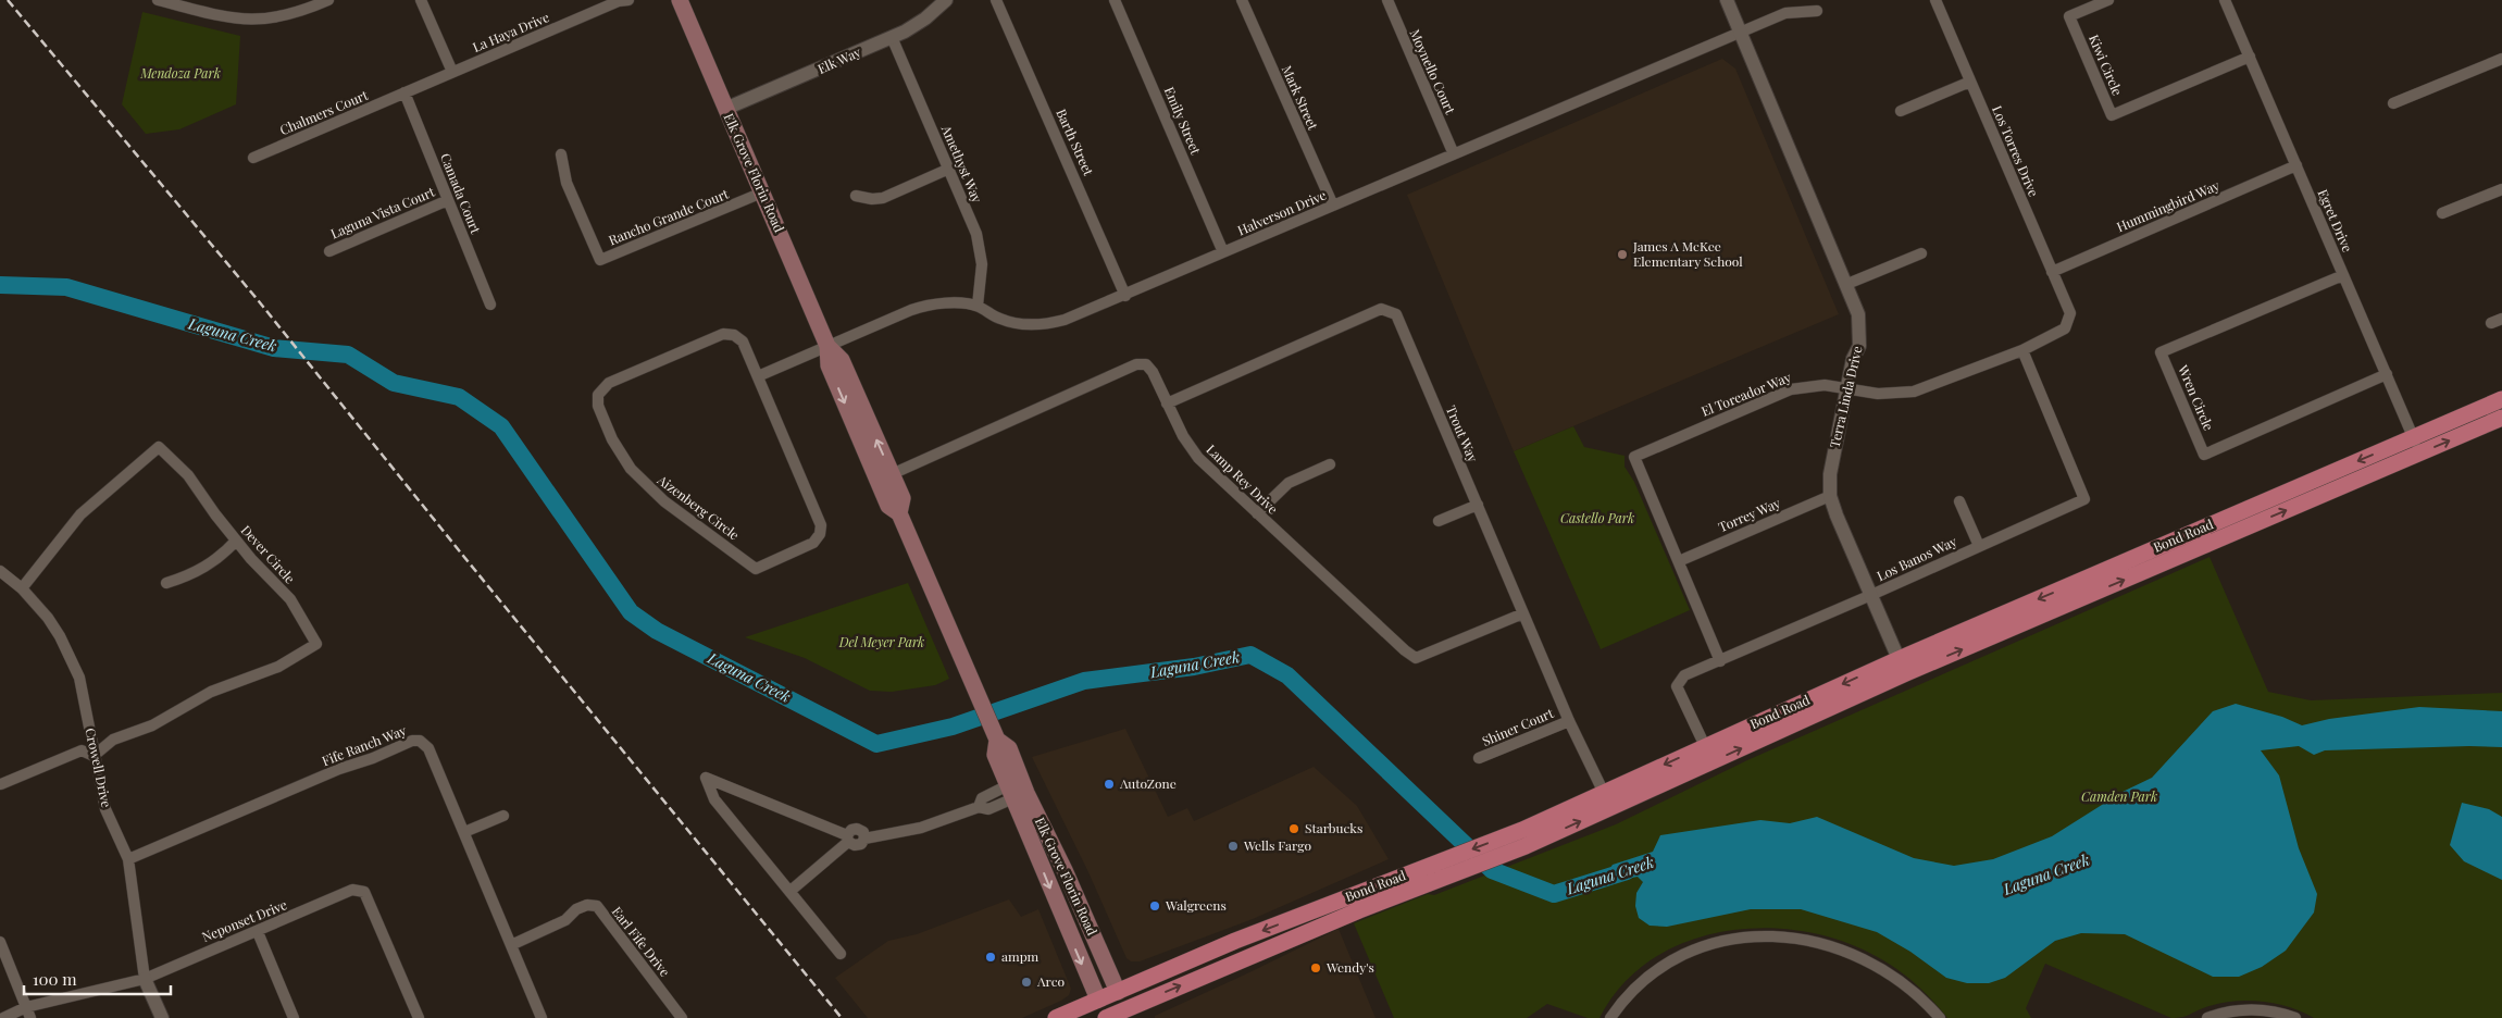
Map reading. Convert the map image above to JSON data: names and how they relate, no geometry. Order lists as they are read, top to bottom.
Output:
{
  "streets": {
    "main road": ["Elk Grove Florin Road", "Bond Road"],
    "street": [
      "La Haya Drive",
      "Elk Way",
      "Kiwi Circle",
      "Moynello Court",
      "Mark Street",
      "Chalmers Court",
      "Emily Street",
      "Barth Street",
      "Los Torres Drive",
      "Amethyst Way",
      "Camada Court",
      "Hummingbird Way",
      "Laguna Vista Court",
      "Halverson Drive",
      "Rancho Grande Court",
      "Egret Drive",
      "El Toreador Way",
      "Terra Linda Drive",
      "Wren Circle",
      "Trout Way",
      "Lamp Rey Drive",
      "Aizenberg Circle",
      "Torrey Way",
      "Dever Circle",
      "Los Banos Way",
      "Shiner Court",
      "Fife Ranch Way",
      "Crowell Drive",
      "Neponset Drive",
      "Earl Fife Drive"
    ]
  },
  "crossings": [
    ["La Haya Drive", "Chalmers Court"],
    ["La Haya Drive", "Camada Court"],
    ["Elk Way", "Amethyst Way"],
    ["Elk Way", "Elk Grove Florin Road"],
    ["Kiwi Circle", "Egret Drive"],
    ["Moynello Court", "Halverson Drive"],
    ["Mark Street", "Halverson Drive"],
    ["Chalmers Court", "Camada Court"],
    ["Emily Street", "Halverson Drive"],
    ["Barth Street", "Halverson Drive"],
    ["Los Torres Drive", "Hummingbird Way"],
    ["Los Torres Drive", "El Toreador Way"],
    ["Amethyst Way", "Halverson Drive"],
    ["Elk Grove Florin Road", "Halverson Drive"],
    ["Elk Grove Florin Road", "Rancho Grande Court"],
    ["Elk Grove Florin Road", "Lamp Rey Drive"],
    ["Elk Grove Florin Road", "Bond Road"],
    ["Camada Court", "Laguna Vista Court"],
    ["Hummingbird Way", "Egret Drive"],
    ["Halverson Drive", "Terra Linda Drive"],
    ["Egret Drive", "Wren Circle"],
    ["Egret Drive", "Bond Road"],
    ["El Toreador Way", "Terra Linda Drive"],
    ["El Toreador Way", "Torrey Way"],
    ["El Toreador Way", "Los Banos Way"],
    ["Terra Linda Drive", "Torrey Way"],
    ["Terra Linda Drive", "Bond Road"],
    ["Terra Linda Drive", "Los Banos Way"],
    ["Trout Way", "Lamp Rey Drive"],
    ["Trout Way", "Bond Road"],
    ["Trout Way", "Shiner Court"],
    ["Bond Road", "Los Banos Way"],
    ["Dever Circle", "Crowell Drive"],
    ["Fife Ranch Way", "Crowell Drive"],
    ["Fife Ranch Way", "Earl Fife Drive"],
    ["Crowell Drive", "Neponset Drive"]
  ],
  "water": ["Laguna Creek"],
  "parks": [
    "Mendoza Park",
    "Castello Park",
    "Del Meyer Park",
    "Camden Park"
  ],
  "places": [
    "James A McKee Elementary School",
    "AutoZone",
    "Starbucks",
    "Wells Fargo",
    "Walgreens",
    "ampm",
    "Wendy's",
    "Arco"
  ],
  "scale_bar": "100 m"
}
